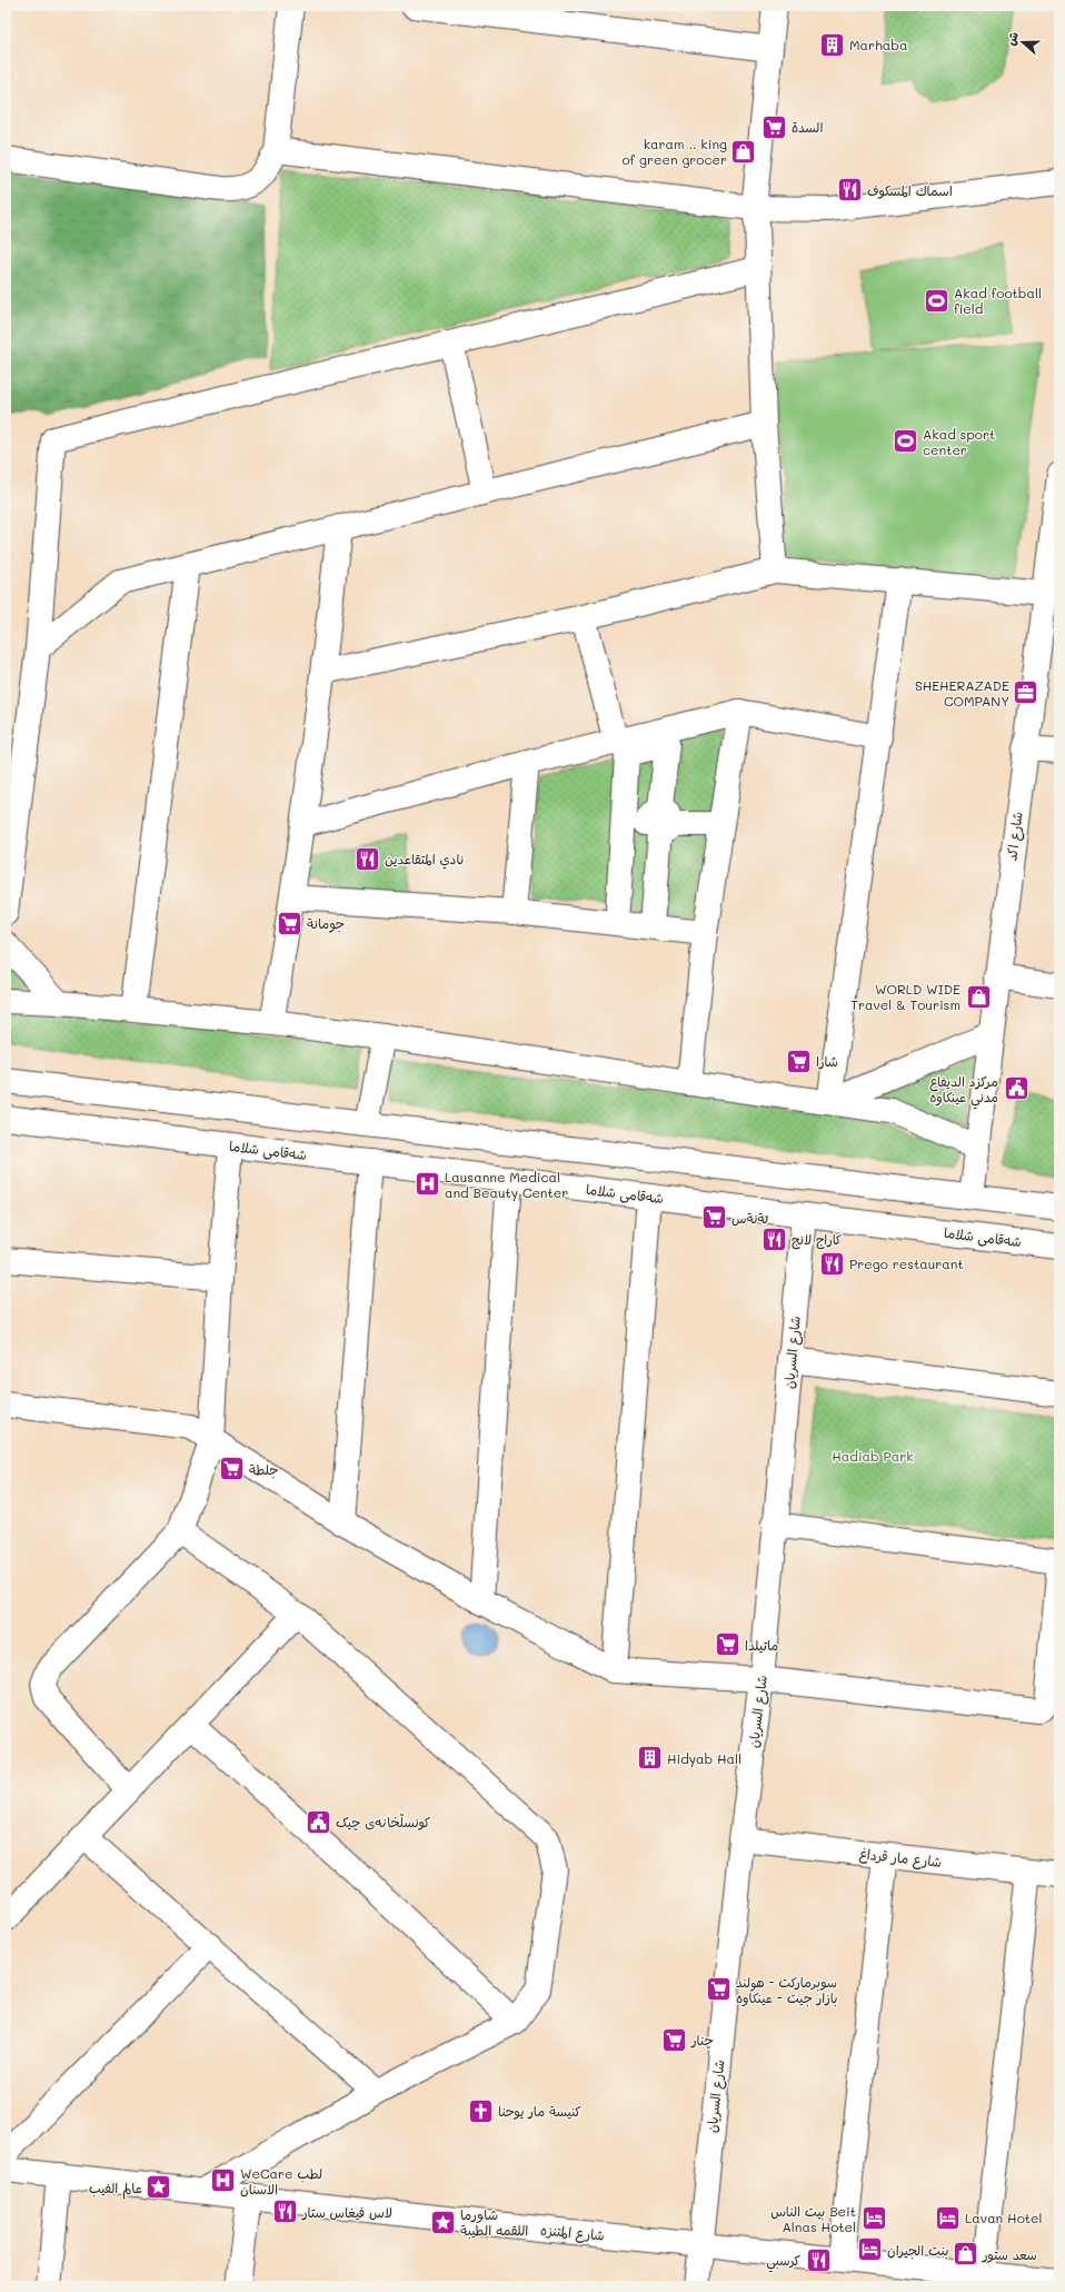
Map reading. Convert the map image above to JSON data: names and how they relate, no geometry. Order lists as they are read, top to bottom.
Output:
{
  "streets": {
    "street": [
      "شارع اكد",
      "شەقامی شلاما",
      "شارع السريان",
      "شارع مار قرداغ",
      "شارع المتنزه"
    ]
  },
  "crossings": [
    ["شەقامی شلاما", "شارع السريان"],
    ["شارع السريان", "شارع مار قرداغ"],
    ["شارع السريان", "شارع المتنزه"]
  ],
  "parks": ["Hadiab Park"],
  "places": {
    "building": ["Marhaba", "Hidyab Hall"],
    "supermarket": [
      "السدة",
      "جومانة",
      "شارا",
      "ئةنةس",
      "جلطة",
      "ماتیلدا",
      "سوبرماركت - هولند بازار جيت - عينكاوه",
      "چنار"
    ],
    "shop": ["karam .. king of green grocer", "WORLD WIDE Travel & Tourism", "سعد ستور"],
    "restaurant": [
      "اسماك المسكوف",
      "نادي المتقاعدین",
      "كاراج لانج",
      "Prego restaurant",
      "لاس فيغاس ستار",
      "كرسبي"
    ],
    "sports": ["Akad football field", "Akad sport center"],
    "office": ["SHEHERAZADE COMPANY"],
    "public building": ["مرکزد الدیفاع مدني عينكاوه", "کونسڵخانەی چیک"],
    "hospital": ["Lausanne Medical and Beauty Center", "WeCare لطب الاسنان"],
    "church": ["كنيسة مار يوحنا"],
    "place": ["عالم الفيب", "شاورما اللقمه الطيبة"],
    "hotel": ["Lavan Hotel", "بيت الناس Beit Alnas Hotel", "بنت الجيران"]
  },
  "north": "left"
}
